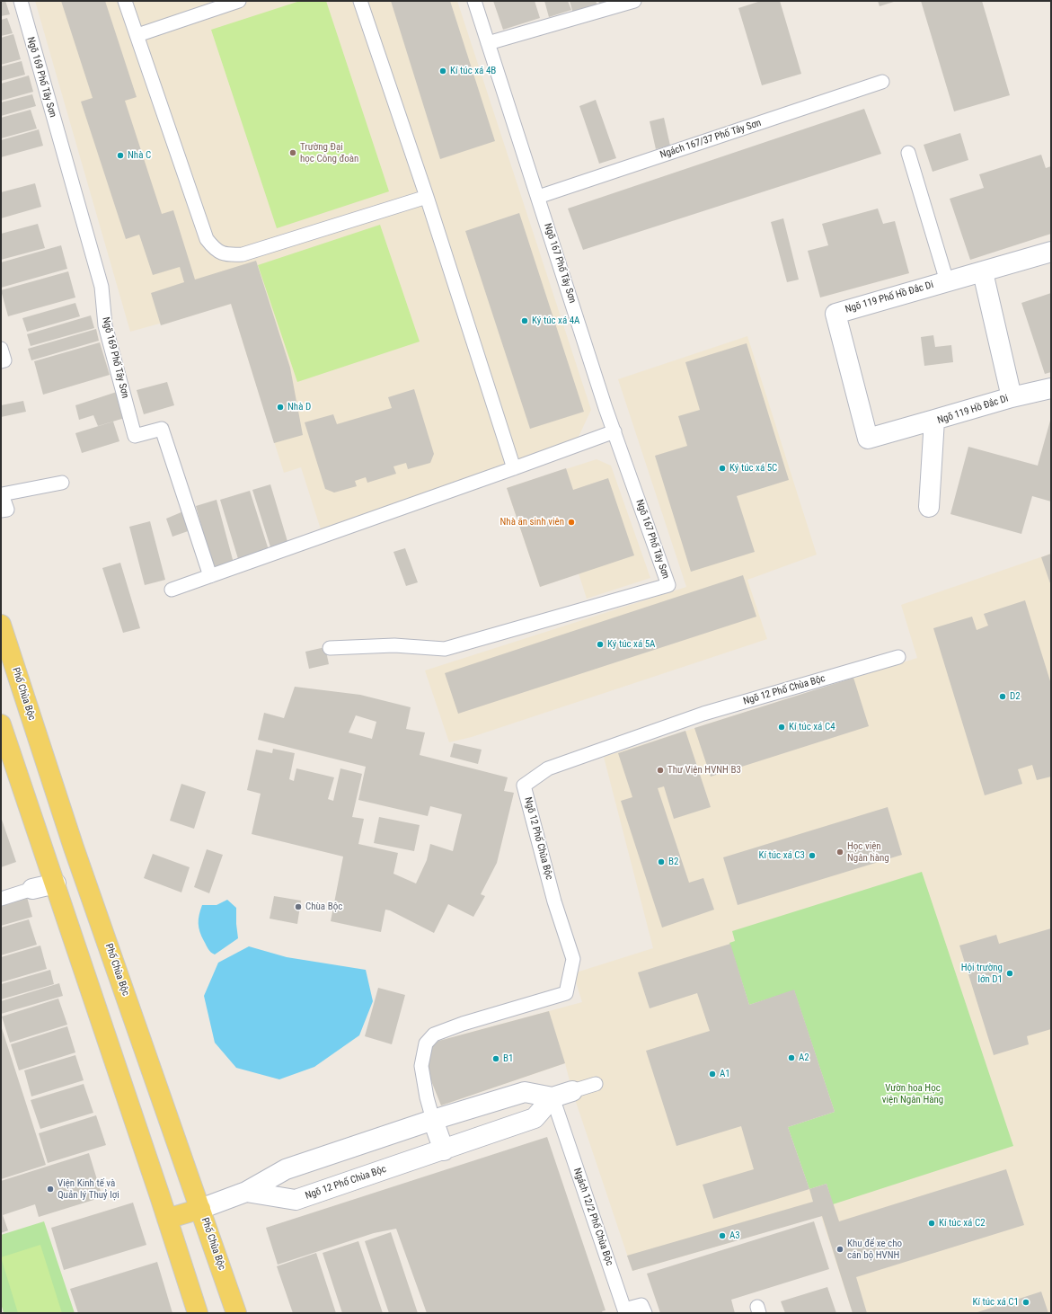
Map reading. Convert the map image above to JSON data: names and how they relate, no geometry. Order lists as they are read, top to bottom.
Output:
{
  "streets": {
    "main road": ["Phố Chùa Bộc"],
    "street": ["Ngõ 119 Phố Hồ Đắc Di", "Ngõ 119 Hồ Đắc Di", "Ngõ 12 Phố Chùa Bộc"],
    "lane": [
      "Ngõ 169 Phố Tây Sơn",
      "Ngách 167/37 Phố Tây Sơn",
      "Ngõ 167 Phố Tây Sơn",
      "Ngách 12/2 Phố Chùa Bộc"
    ]
  },
  "crossings": [
    ["Ngách 167/37 Phố Tây Sơn", "Ngõ 167 Phố Tây Sơn"],
    ["Ngõ 119 Phố Hồ Đắc Di", "Ngõ 119 Hồ Đắc Di"],
    ["Ngõ 12 Phố Chùa Bộc", "Ngách 12/2 Phố Chùa Bộc"]
  ],
  "parks": ["Vườn hoa Học viện Ngân Hàng"],
  "places": [
    "Kí túc xá 4B",
    "Trường Đại học Công đoàn",
    "Nhà C",
    "Ký túc xá 4A",
    "Nhà D",
    "Ký túc xá 5C",
    "Nhà ăn sinh viên",
    "Ký túc xá 5A",
    "D2",
    "Kí túc xá C4",
    "Thư Viện HVNH B3",
    "Học viện Ngân hàng",
    "Kí túc xá C3",
    "B2",
    "Chùa Bộc",
    "Hội trường lớn D1",
    "A2",
    "B1",
    "A1",
    "Viện Kinh tế và Quản lý Thuỷ lợi",
    "Kí túc xá C2",
    "A3",
    "Khu để xe cho cán bộ HVNH",
    "Kí túc xá C1"
  ]
}
